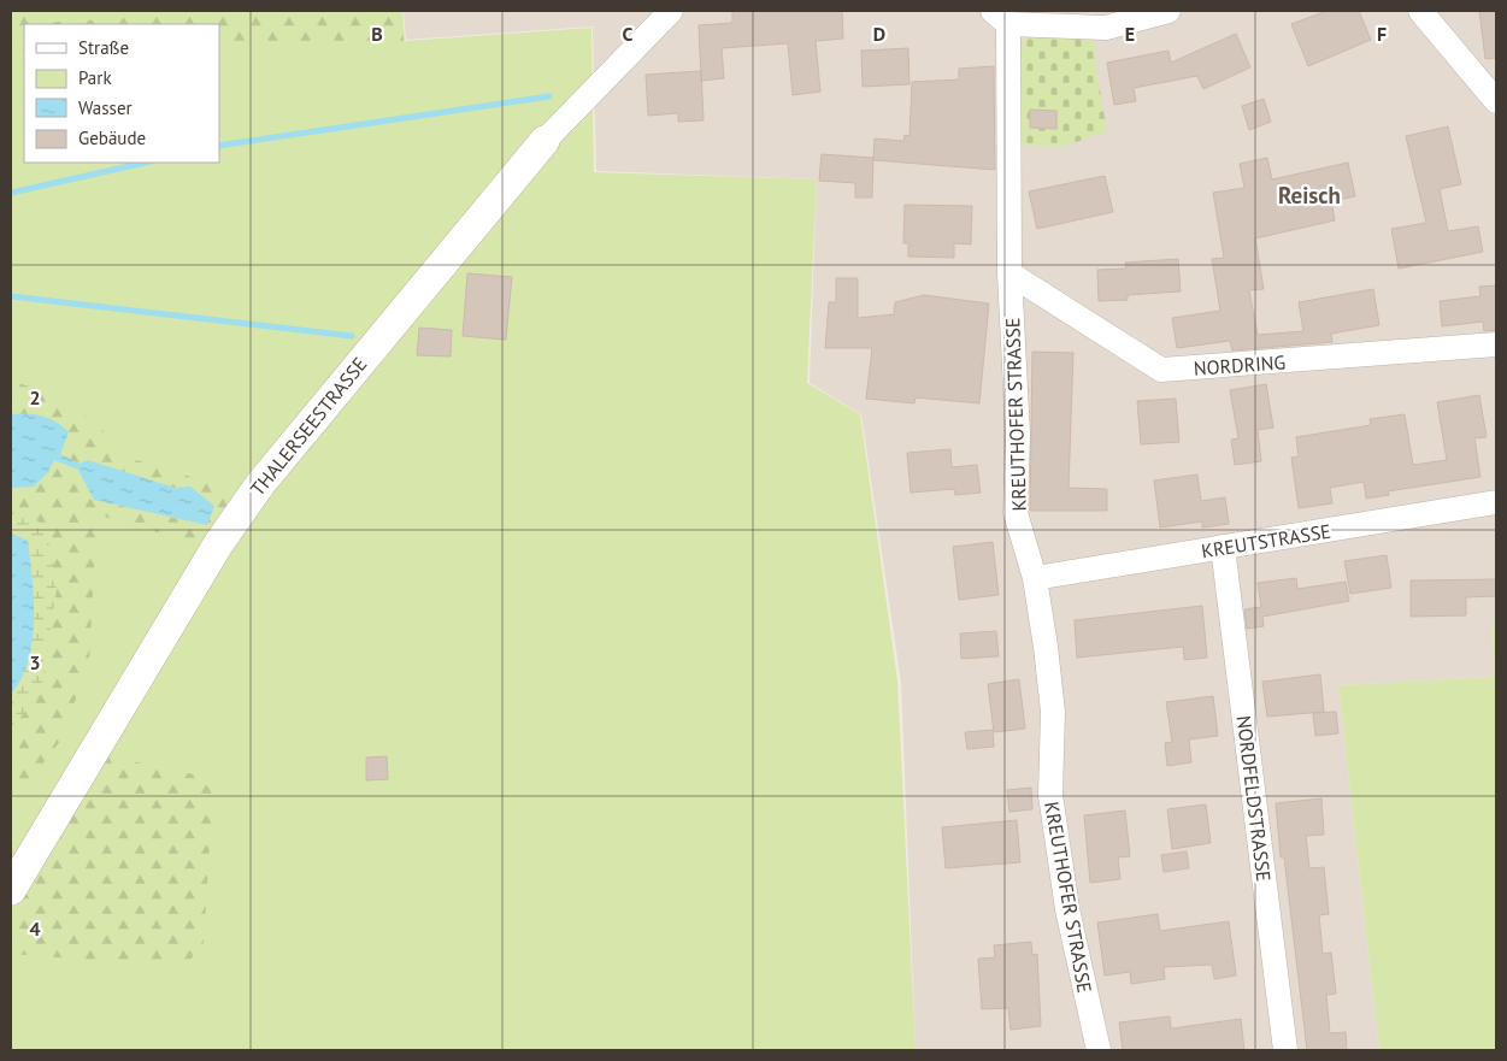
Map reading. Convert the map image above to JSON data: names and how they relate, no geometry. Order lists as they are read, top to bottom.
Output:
{
  "streets": {
    "street": [
      "NORDRING",
      "KREUTHOFER STRASSE",
      "THALERSEESTRASSE",
      "KREUTSTRASSE",
      "NORDFELDSTRASSE"
    ]
  },
  "crossings": [
    ["NORDRING", "KREUTHOFER STRASSE"],
    ["KREUTHOFER STRASSE", "KREUTSTRASSE"],
    ["KREUTSTRASSE", "NORDFELDSTRASSE"]
  ],
  "districts": ["Reisch"],
  "legend": [
    "Straße",
    "Park",
    "Wasser",
    "Gebäude"
  ],
  "grid": {
    "columns": [
      "B",
      "C",
      "D",
      "E",
      "F"
    ],
    "rows": ["2", "3", "4"]
  }
}
